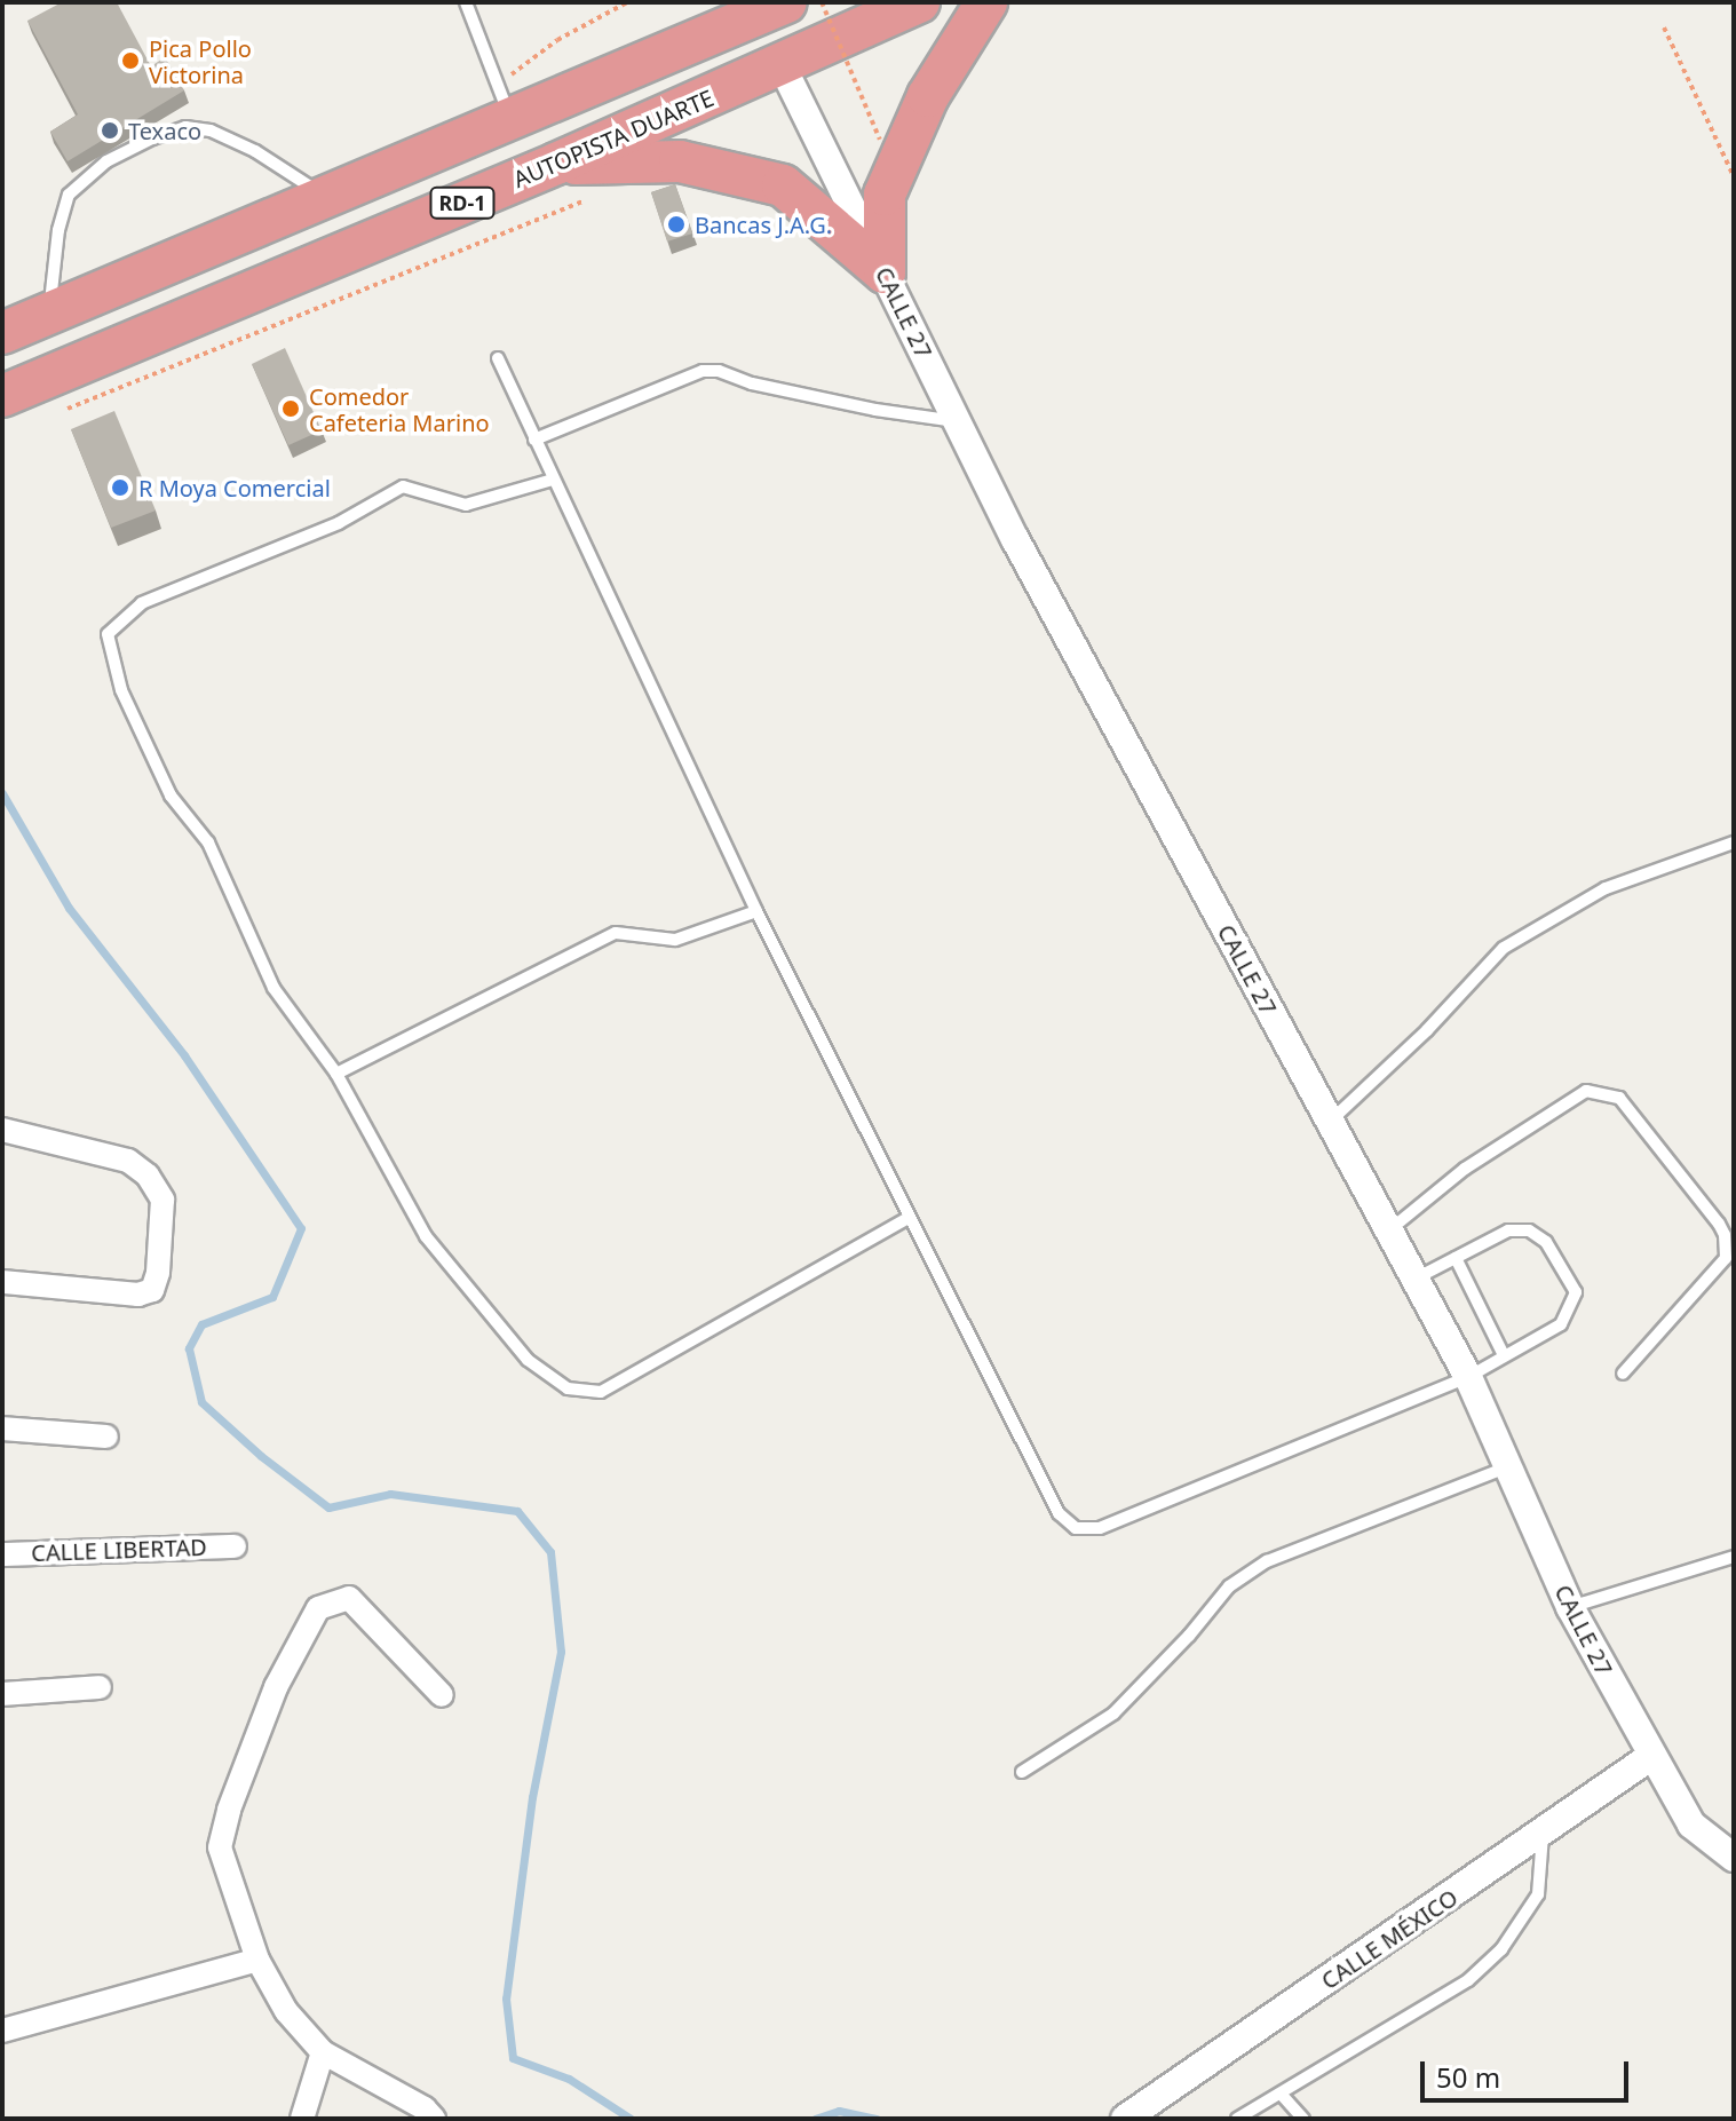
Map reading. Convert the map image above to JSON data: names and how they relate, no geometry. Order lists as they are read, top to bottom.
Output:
{
  "streets": {
    "highway": ["AUTOPISTA DUARTE", "RD-1"],
    "street": ["CALLE 27", "CALLE LIBERTAD", "CALLE MÉXICO"]
  },
  "crossings": [
    ["AUTOPISTA DUARTE", "CALLE 27"],
    ["CALLE 27", "CALLE MÉXICO"]
  ],
  "places": [
    "Pica Pollo Victorina",
    "Texaco",
    "Bancas J.A.G.",
    "Comedor Cafeteria Marino",
    "R Moya Comercial"
  ],
  "scale_bar": "50 m"
}
